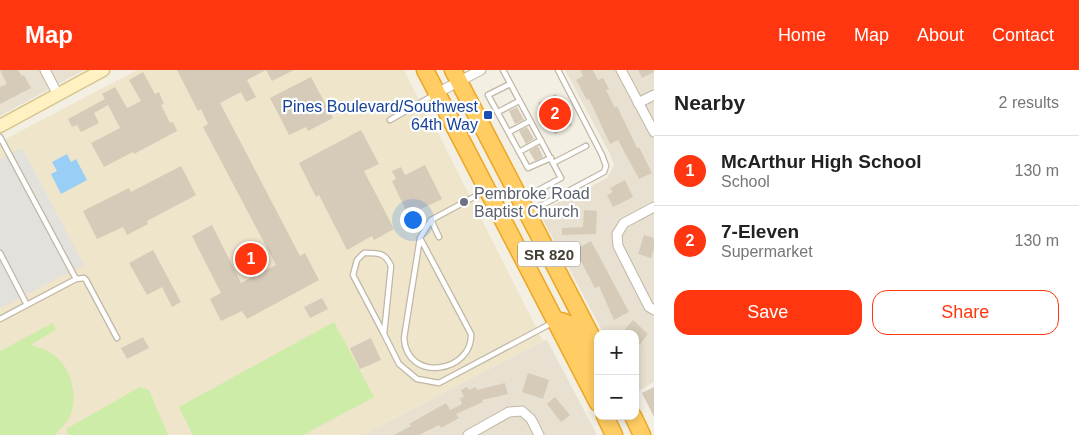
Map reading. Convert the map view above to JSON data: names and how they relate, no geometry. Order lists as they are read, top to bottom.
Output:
{
  "streets": {
    "highway": ["SR 820"]
  },
  "places": {
    "transit": ["Pines Boulevard/Southwest 64th Way"],
    "other": ["Pembroke Road Baptist Church"]
  },
  "page": {
    "header": "Map",
    "nav": [
      "Home",
      "Map",
      "About",
      "Contact"
    ],
    "heading": ["Nearby", "2 results"],
    "pins": ["2", "1"],
    "list": [
      {
        "mark": "1",
        "name": "McArthur High School",
        "note": "School",
        "value": "130 m"
      },
      {
        "mark": "2",
        "name": "7-Eleven",
        "note": "Supermarket",
        "value": "130 m"
      }
    ],
    "buttons": ["Save", "Share"],
    "map_buttons": ["+", "−"]
  }
}
